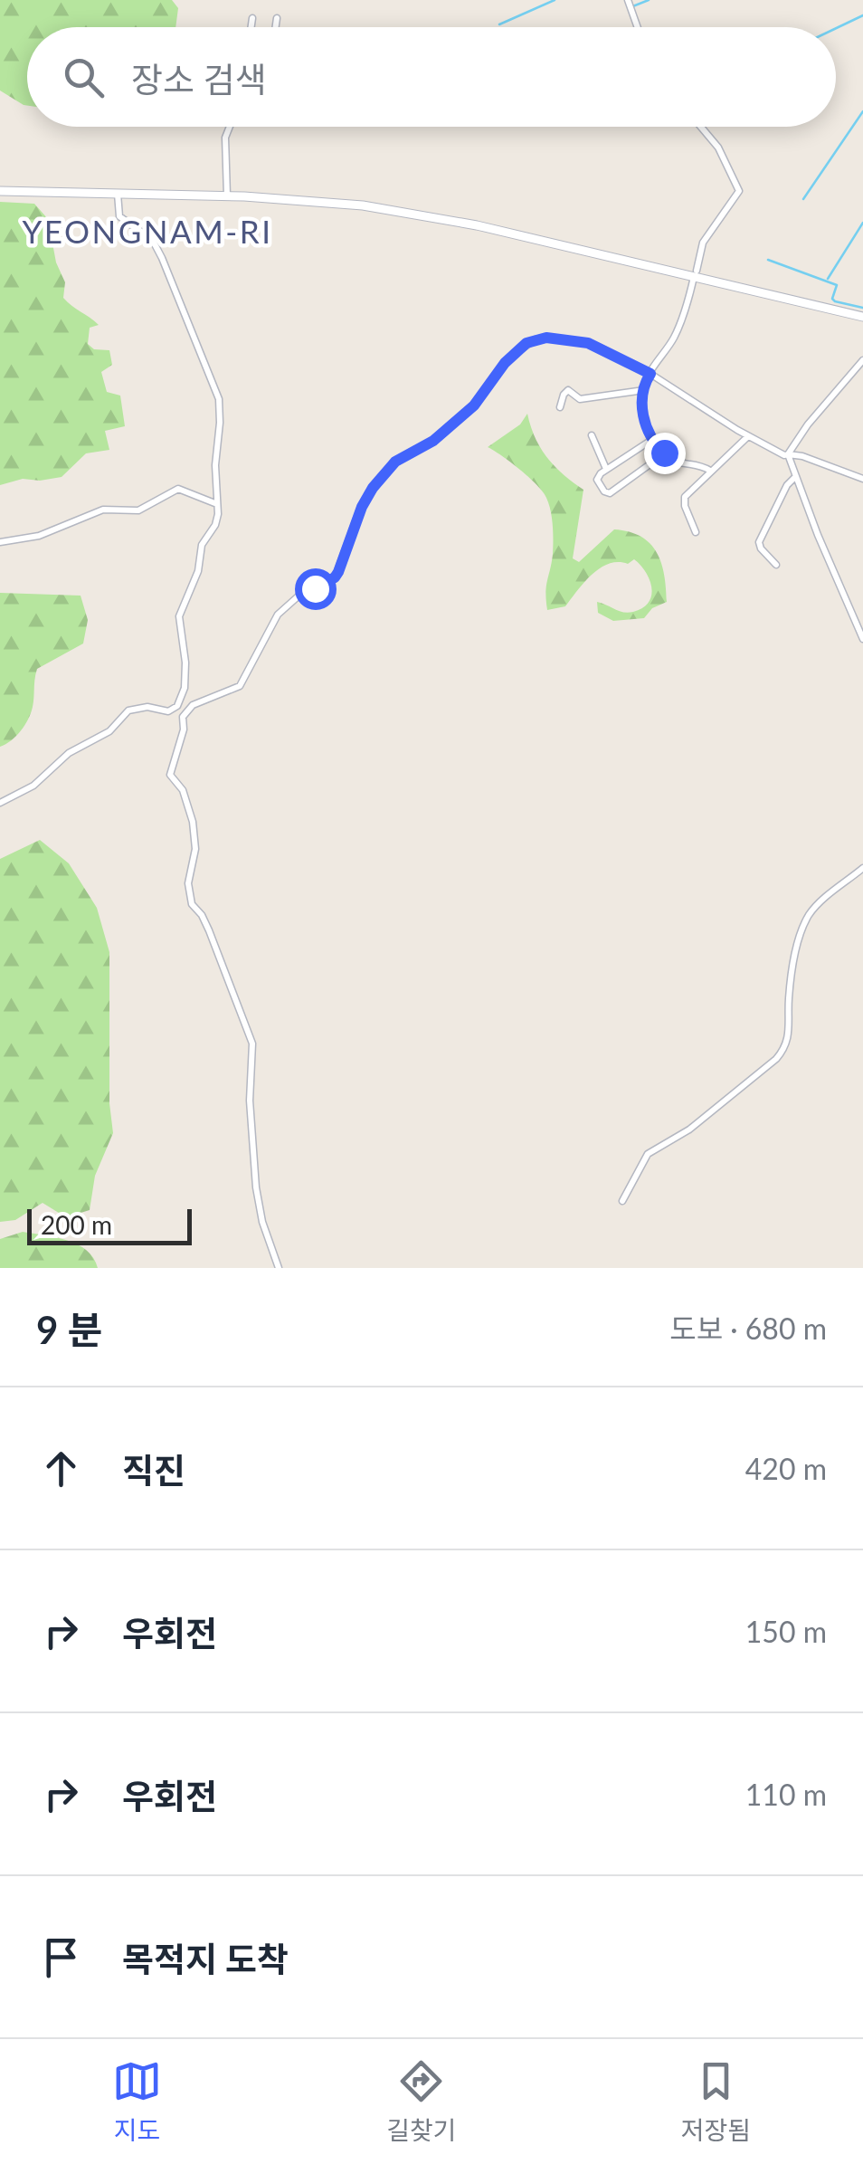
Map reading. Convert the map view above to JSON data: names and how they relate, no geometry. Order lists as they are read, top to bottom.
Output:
{
  "districts": ["YEONGNAM-RI"],
  "scale_bar": "200 m",
  "page": {
    "search": "장소 검색",
    "scale": "200 m",
    "heading": ["9 분", "도보 · 680 m"],
    "list": [
      ["직진", "420 m"],
      ["우회전", "150 m"],
      ["우회전", "110 m"],
      "목적지 도착"
    ],
    "nav": ["지도", "길찾기", "저장됨"]
  }
}
